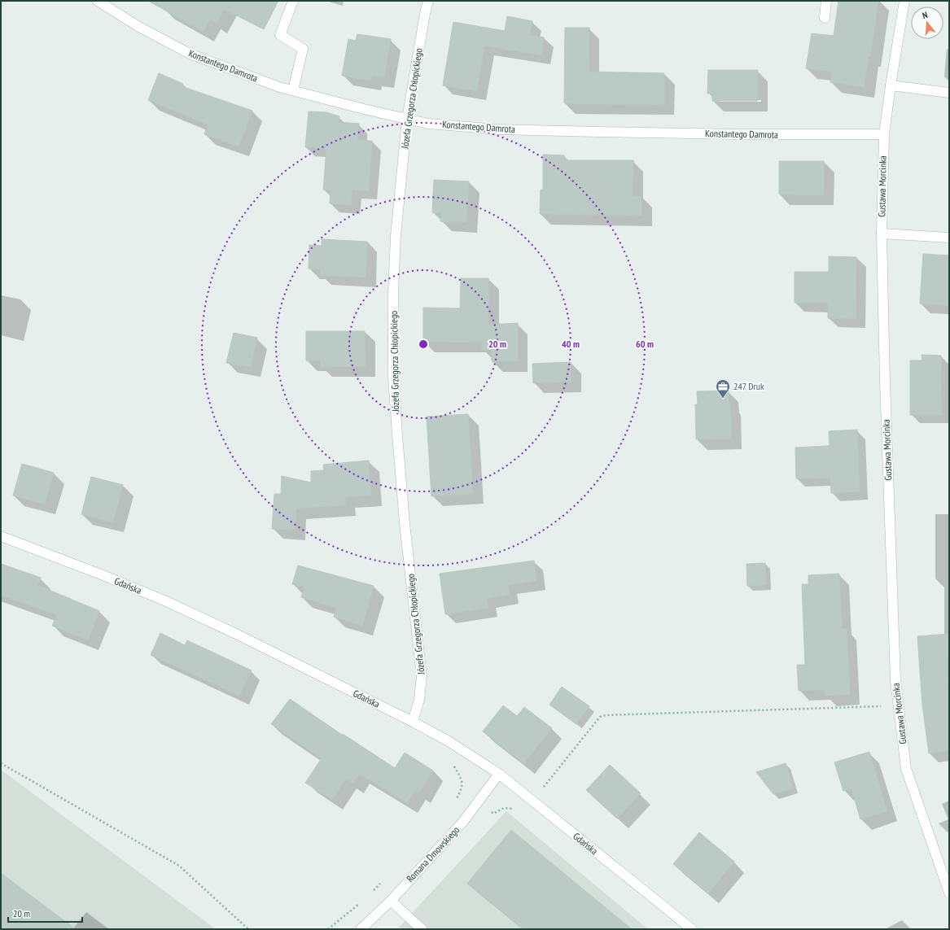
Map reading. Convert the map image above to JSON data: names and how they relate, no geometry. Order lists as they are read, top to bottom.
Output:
{
  "streets": {
    "street": [
      "Konstantego Damrota",
      "Józefa Grzegorza Chłopickiego",
      "Gustawa Morcinka",
      "Gdańska",
      "Romana Dmowskiego"
    ]
  },
  "crossings": [
    ["Konstantego Damrota", "Józefa Grzegorza Chłopickiego"],
    ["Konstantego Damrota", "Gustawa Morcinka"],
    ["Józefa Grzegorza Chłopickiego", "Gdańska"],
    ["Gdańska", "Romana Dmowskiego"]
  ],
  "places": {
    "office": ["247 Druk"]
  },
  "scale_bar": "20 m",
  "north": "top",
  "rings": ["20 m", "40 m", "60 m"]
}
